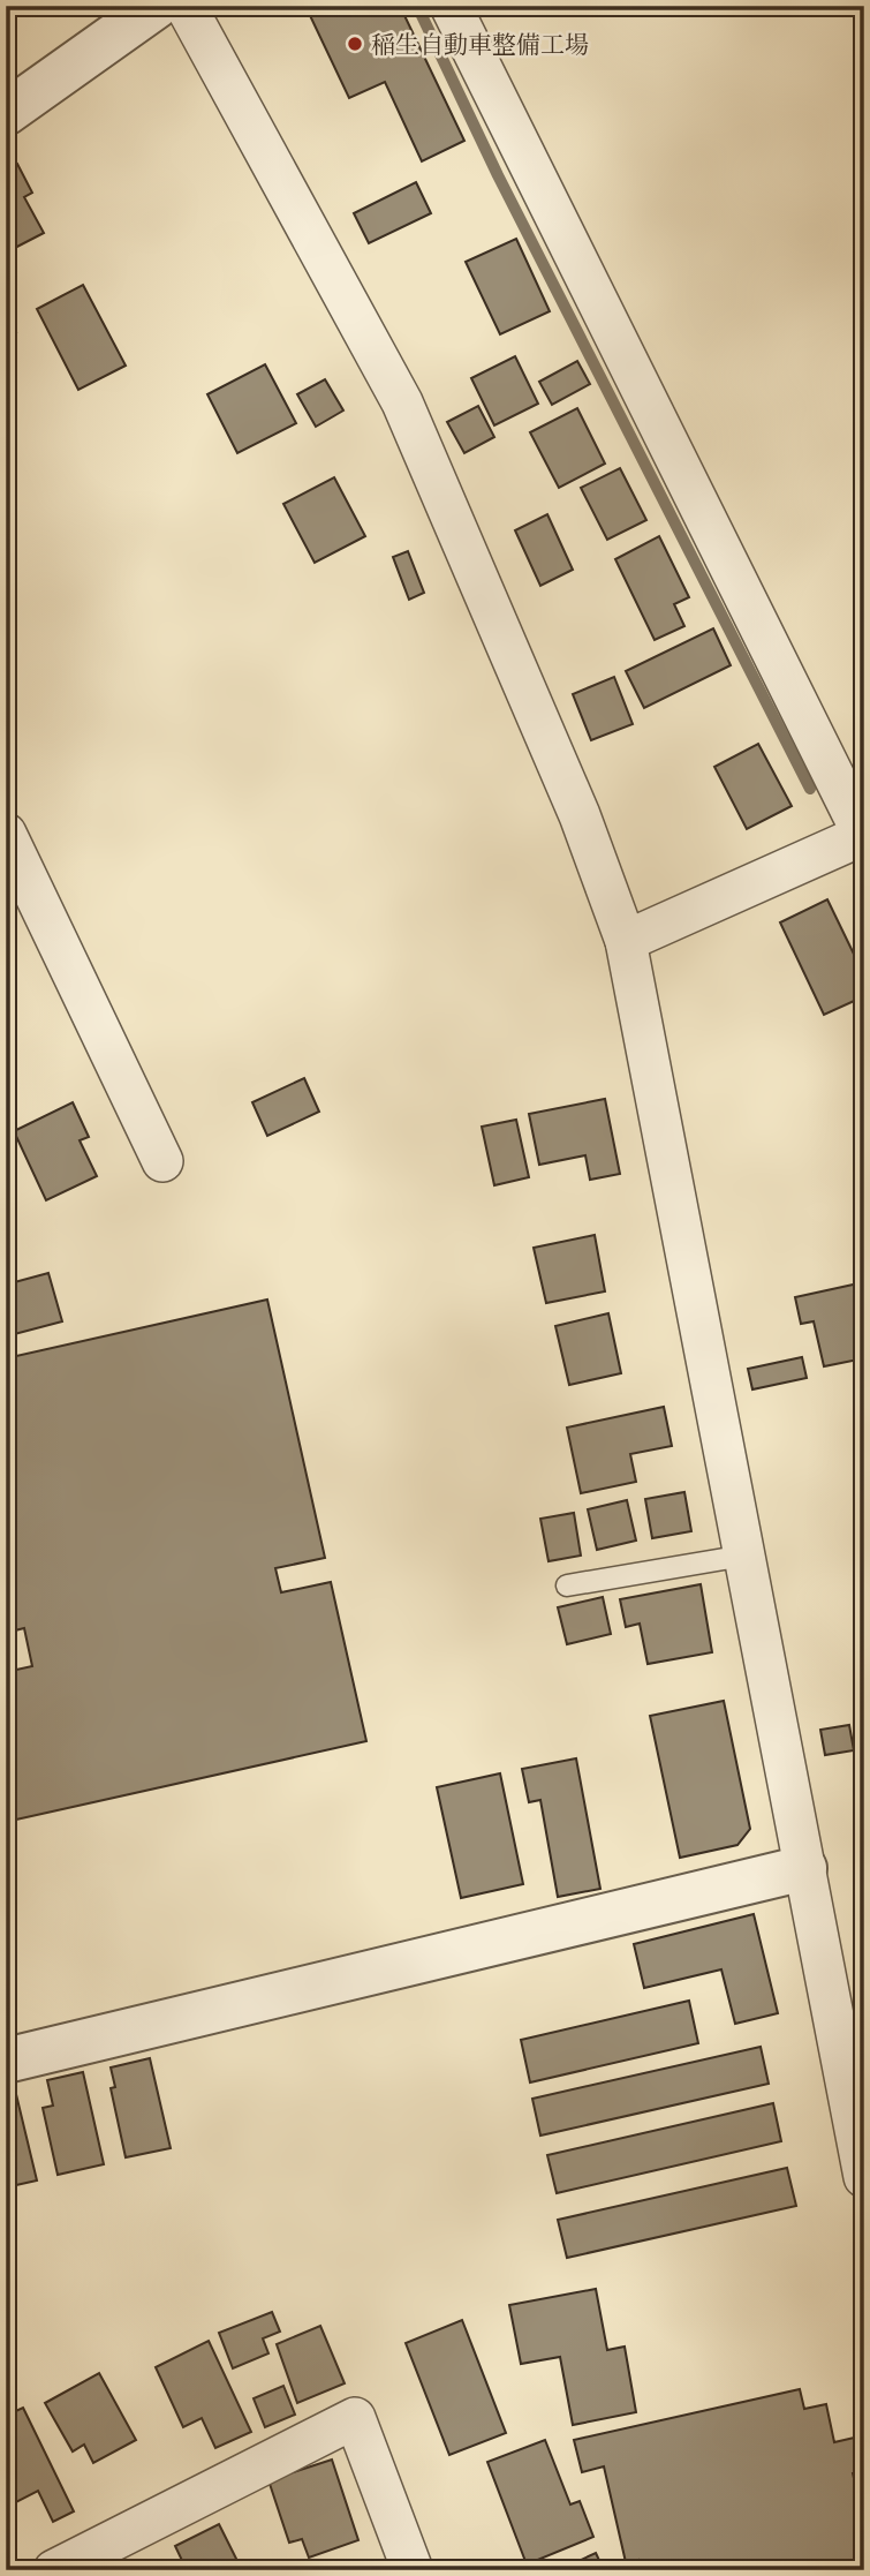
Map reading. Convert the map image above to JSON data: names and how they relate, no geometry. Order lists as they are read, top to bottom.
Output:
{
  "places": ["稲生自動車整備工場"]
}
